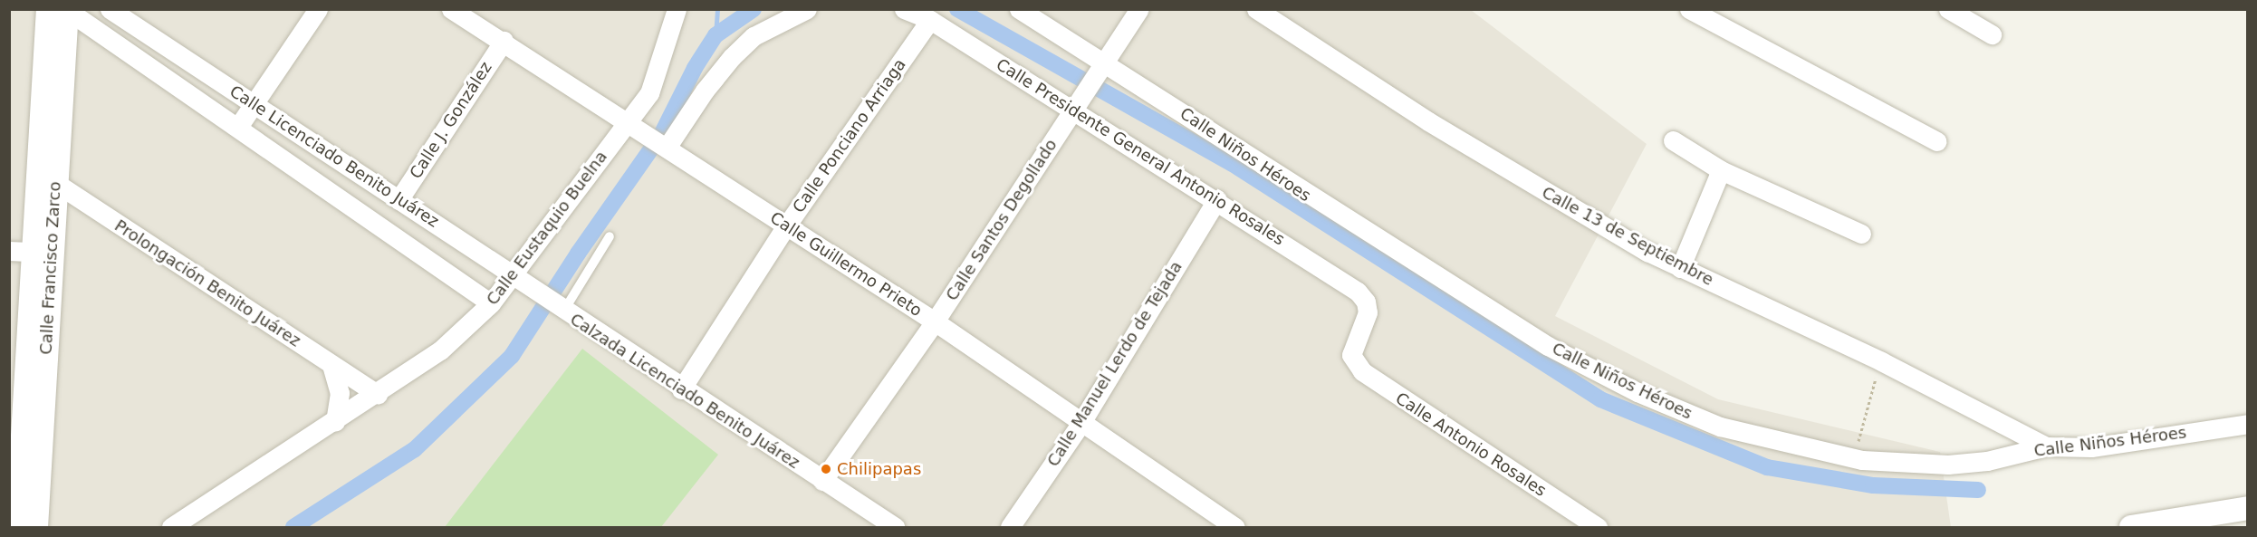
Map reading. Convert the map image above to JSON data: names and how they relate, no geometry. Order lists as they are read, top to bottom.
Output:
{
  "streets": {
    "street": [
      "Calle J. González",
      "Calle Ponciano Arriaga",
      "Calle Presidente General Antonio Rosales",
      "Calle Niños Héroes",
      "Calle Licenciado Benito Juárez",
      "Calle Santos Degollado",
      "Calle Eustaquio Buelna",
      "Calle 13 de Septiembre",
      "Calle Guillermo Prieto",
      "Calle Francisco Zarco",
      "Prolongación Benito Juárez",
      "Calle Manuel Lerdo de Tejada",
      "Calzada Licenciado Benito Juárez",
      "Calle Antonio Rosales"
    ]
  },
  "crossings": [
    ["Calle J. González", "Calle Licenciado Benito Juárez"],
    ["Calle J. González", "Calle Guillermo Prieto"],
    ["Calle Ponciano Arriaga", "Calle Presidente General Antonio Rosales"],
    ["Calle Ponciano Arriaga", "Calle Guillermo Prieto"],
    ["Calle Ponciano Arriaga", "Calzada Licenciado Benito Juárez"],
    ["Calle Presidente General Antonio Rosales", "Calle Santos Degollado"],
    ["Calle Presidente General Antonio Rosales", "Calle Manuel Lerdo de Tejada"],
    ["Calle Presidente General Antonio Rosales", "Calle Antonio Rosales"],
    ["Calle Niños Héroes", "Calle Santos Degollado"],
    ["Calle Niños Héroes", "Calle 13 de Septiembre"],
    ["Calle Licenciado Benito Juárez", "Calle Eustaquio Buelna"],
    ["Calle Licenciado Benito Juárez", "Calle Francisco Zarco"],
    ["Calle Licenciado Benito Juárez", "Calzada Licenciado Benito Juárez"],
    ["Calle Santos Degollado", "Calle Guillermo Prieto"],
    ["Calle Santos Degollado", "Calzada Licenciado Benito Juárez"],
    ["Calle Eustaquio Buelna", "Calle Guillermo Prieto"],
    ["Calle Eustaquio Buelna", "Prolongación Benito Juárez"],
    ["Calle Guillermo Prieto", "Calle Manuel Lerdo de Tejada"],
    ["Calle Francisco Zarco", "Prolongación Benito Juárez"]
  ],
  "places": ["Chilipapas"]
}
